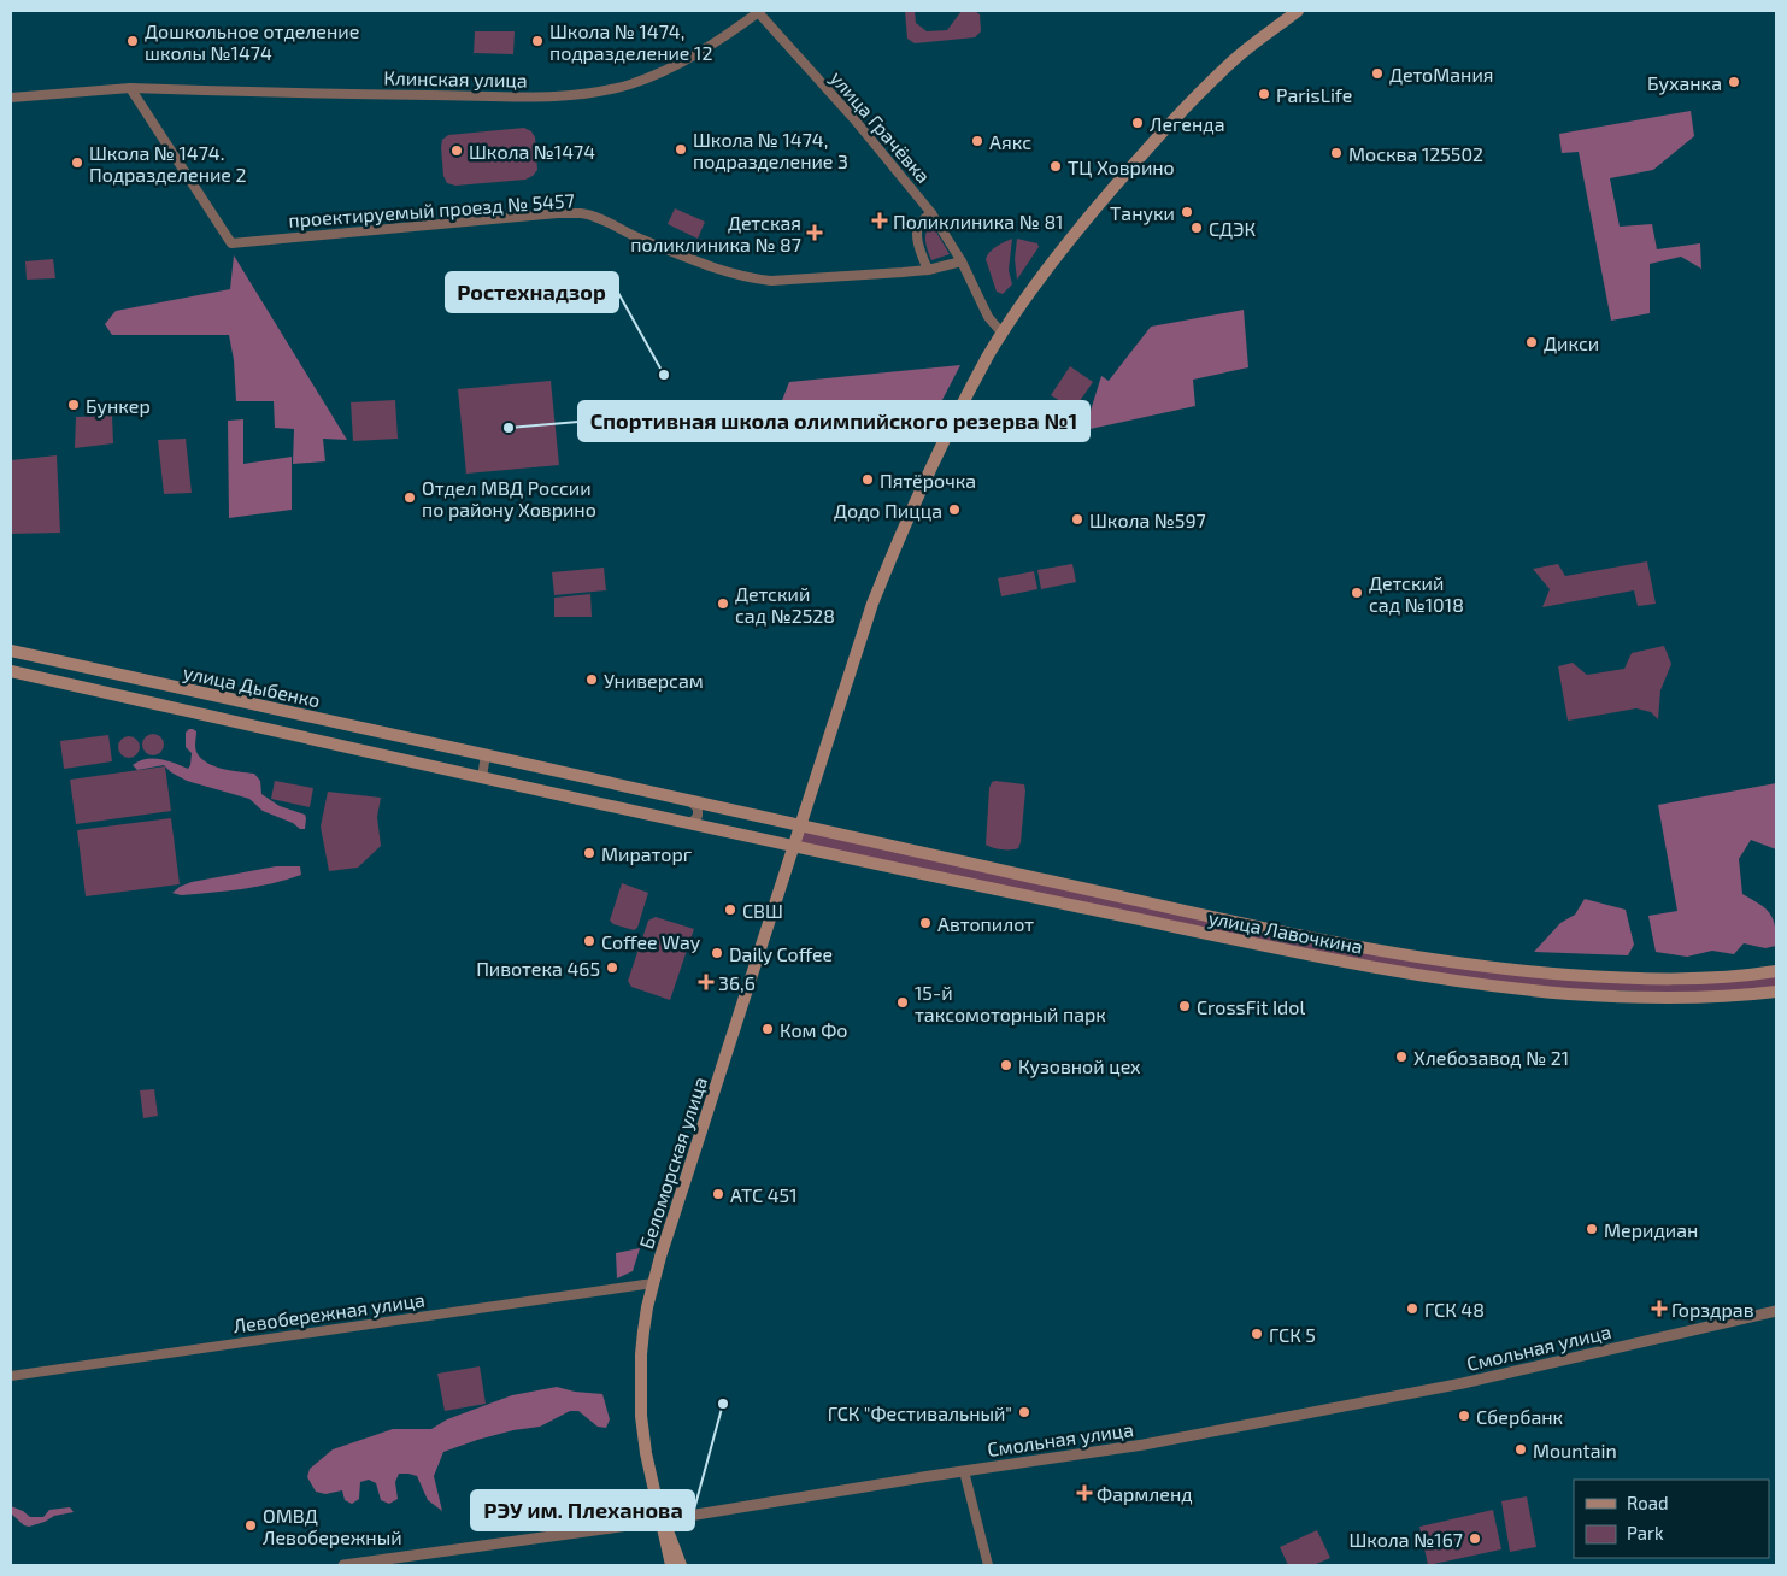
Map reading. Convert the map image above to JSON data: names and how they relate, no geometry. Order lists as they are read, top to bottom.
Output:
{
  "streets": {
    "main road": ["улица Дыбенко", "улица Лавочкина", "Беломорская улица"],
    "street": [
      "Клинская улица",
      "улица Грачёвка",
      "проектируемый проезд № 5457",
      "Левобережная улица",
      "Смольная улица"
    ]
  },
  "crossings": [
    ["Клинская улица", "улица Грачёвка"],
    ["Клинская улица", "проектируемый проезд № 5457"],
    ["улица Грачёвка", "проектируемый проезд № 5457"],
    ["улица Грачёвка", "Беломорская улица"],
    ["улица Дыбенко", "улица Лавочкина"],
    ["улица Дыбенко", "Беломорская улица"],
    ["улица Лавочкина", "Беломорская улица"],
    ["Беломорская улица", "Левобережная улица"],
    ["Беломорская улица", "Смольная улица"]
  ],
  "places": {
    "other": [
      "Дошкольное отделение школы №1474",
      "Школа № 1474, подразделение 12",
      "ДетоМания",
      "Буханка",
      "ParisLife",
      "Легенда",
      "Аякс",
      "Школа № 1474, подразделение 3",
      "Школа №1474",
      "Москва 125502",
      "Школа № 1474. Подразделение 2",
      "ТЦ Ховрино",
      "Тануки",
      "СДЭК",
      "Дикси",
      "Ростехнадзор",
      "Бункер",
      "Спортивная школа олимпийского резерва №1",
      "Пятёрочка",
      "Отдел МВД России по району Ховрино",
      "Додо Пицца",
      "Школа №597",
      "Детский сад №1018",
      "Детский сад №2528",
      "Универсам",
      "Мираторг",
      "СВШ",
      "Автопилот",
      "Coffee Way",
      "Daily Coffee",
      "Пивотека 465",
      "15-й таксомоторный парк",
      "CrossFit Idol",
      "Ком Фо",
      "Хлебозавод № 21",
      "Кузовной цех",
      "АТС 451",
      "Меридиан",
      "ГСК 48",
      "ГСК 5",
      "РЭУ им. Плеханова",
      "ГСК \"Фестивальный\"",
      "Сбербанк",
      "Mountain",
      "ОМВД Левобережный",
      "Школа №167"
    ],
    "health": [
      "Поликлиника № 81",
      "Детская поликлиника № 87",
      "36,6",
      "Горздрав",
      "Фармленд"
    ]
  },
  "legend": ["Road", "Park"]
}
